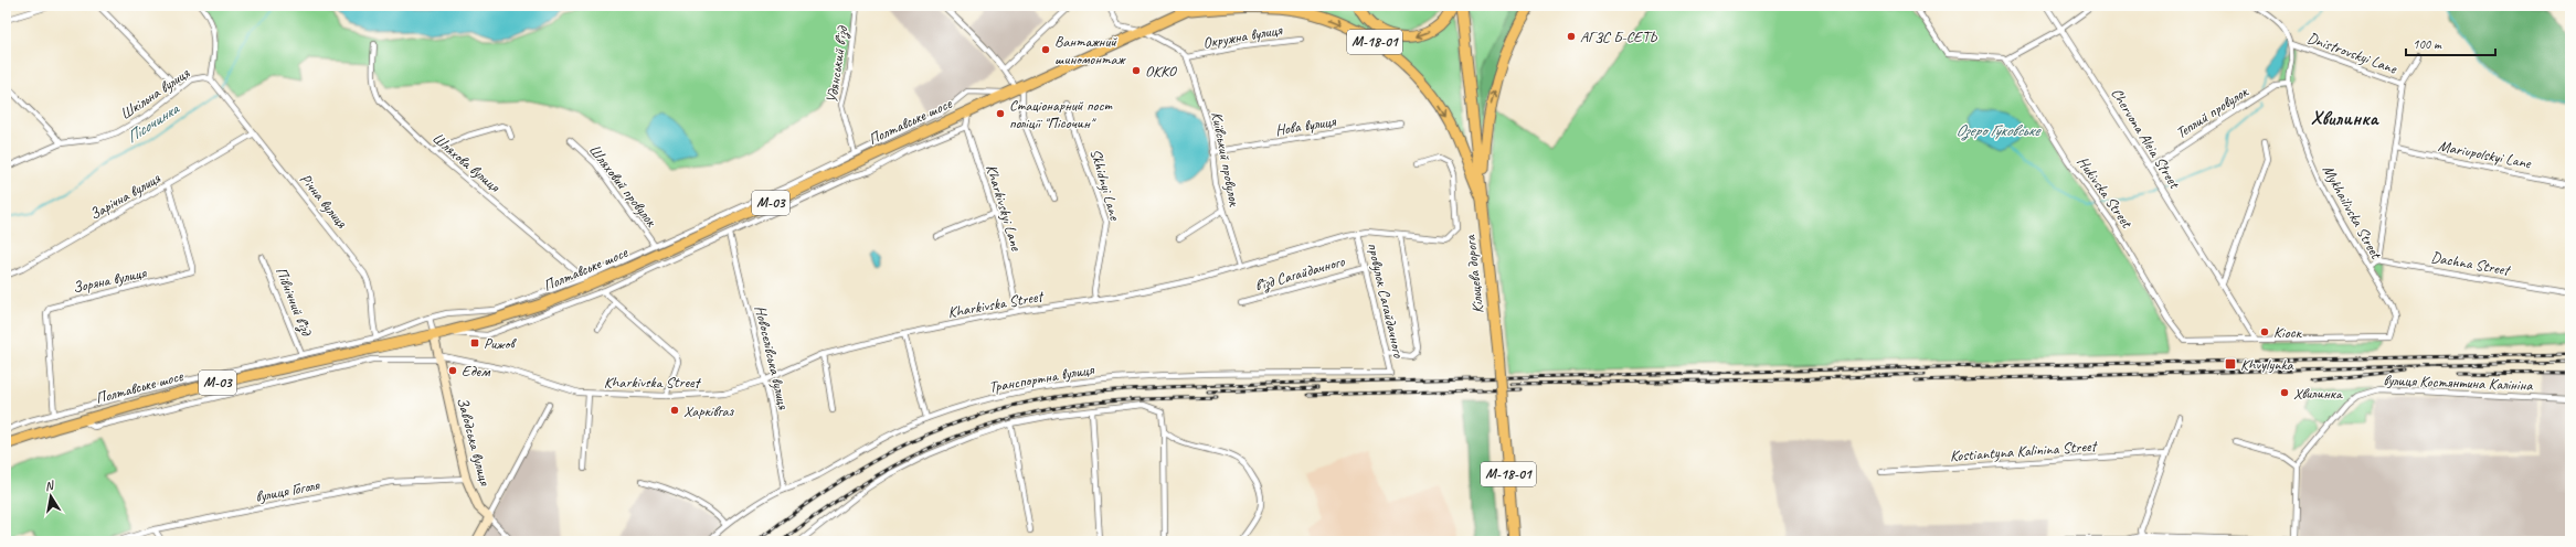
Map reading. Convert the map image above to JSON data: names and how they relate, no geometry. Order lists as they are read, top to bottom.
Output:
{
  "streets": {
    "highway": [
      "М-18-01",
      "Полтавське шосе",
      "М-03",
      "Кільцева дорога"
    ],
    "street": [
      "Окружна вулиця",
      "Dnistrovskyi Lane",
      "Удянський в’їзд",
      "Шкільна вулиця",
      "Теплий провулок",
      "Нова вулиця",
      "Chervona Aleia Street",
      "Mariupolskyi Lane",
      "Київський провулок",
      "Шляхова вулиця",
      "Skhidnyi Lane",
      "Шляховий провулок",
      "Hukivska Street",
      "Зарічна вулиця",
      "Річна вулиця",
      "Kharkivskyi Lane",
      "Mykhailivska Street",
      "Dachna Street",
      "в’їзд Сагайдачного",
      "Зоряна вулиця",
      "провулок Сагайдачного",
      "Північний в’їзд",
      "Kharkivska Street",
      "Новоселівська вулиця",
      "Транспортна вулиця",
      "вулиця Костянтина Калініна",
      "Заводська вулиця",
      "Kostiantyna Kalinina Street",
      "вулиця Гоголя"
    ]
  },
  "crossings": [
    ["Окружна вулиця", "Київський провулок"],
    ["М-18-01", "Полтавське шосе"],
    ["М-18-01", "Кільцева дорога"],
    ["Dnistrovskyi Lane", "Mykhailivska Street"],
    ["Шкільна вулиця", "Річна вулиця"],
    ["Теплий провулок", "Chervona Aleia Street"],
    ["Теплий провулок", "Mykhailivska Street"],
    ["Полтавське шосе", "Kharkivskyi Lane"],
    ["Полтавське шосе", "Kharkivska Street"],
    ["Полтавське шосе", "Заводська вулиця"],
    ["Нова вулиця", "Київський провулок"],
    ["Chervona Aleia Street", "Hukivska Street"],
    ["Chervona Aleia Street", "Mykhailivska Street"],
    ["Київський провулок", "Kharkivska Street"],
    ["Skhidnyi Lane", "Kharkivska Street"],
    ["Hukivska Street", "Mykhailivska Street"],
    ["Зарічна вулиця", "Річна вулиця"],
    ["Зарічна вулиця", "Зоряна вулиця"],
    ["Kharkivskyi Lane", "Kharkivska Street"],
    ["в’їзд Сагайдачного", "провулок Сагайдачного"],
    ["провулок Сагайдачного", "Kharkivska Street"],
    ["провулок Сагайдачного", "Транспортна вулиця"],
    ["Kharkivska Street", "Новоселівська вулиця"],
    ["Kharkivska Street", "Заводська вулиця"],
    ["Новоселівська вулиця", "Транспортна вулиця"],
    ["Заводська вулиця", "вулиця Гоголя"]
  ],
  "districts": ["Хвилинка"],
  "water": ["Пісочинка", "Озеро Гуковське"],
  "places": {
    "other": [
      "АГЗС Б-СЕТЬ",
      "Вантажний шиномонтаж",
      "OKKO",
      "Стаціонарний пост поліції \"Пісочин\"",
      "Кіоск",
      "Едем",
      "Хвилинка",
      "Харківгаз"
    ],
    "transit": ["Рижов", "Khvylynka"]
  },
  "scale_bar": "100 m",
  "north": "top"
}
